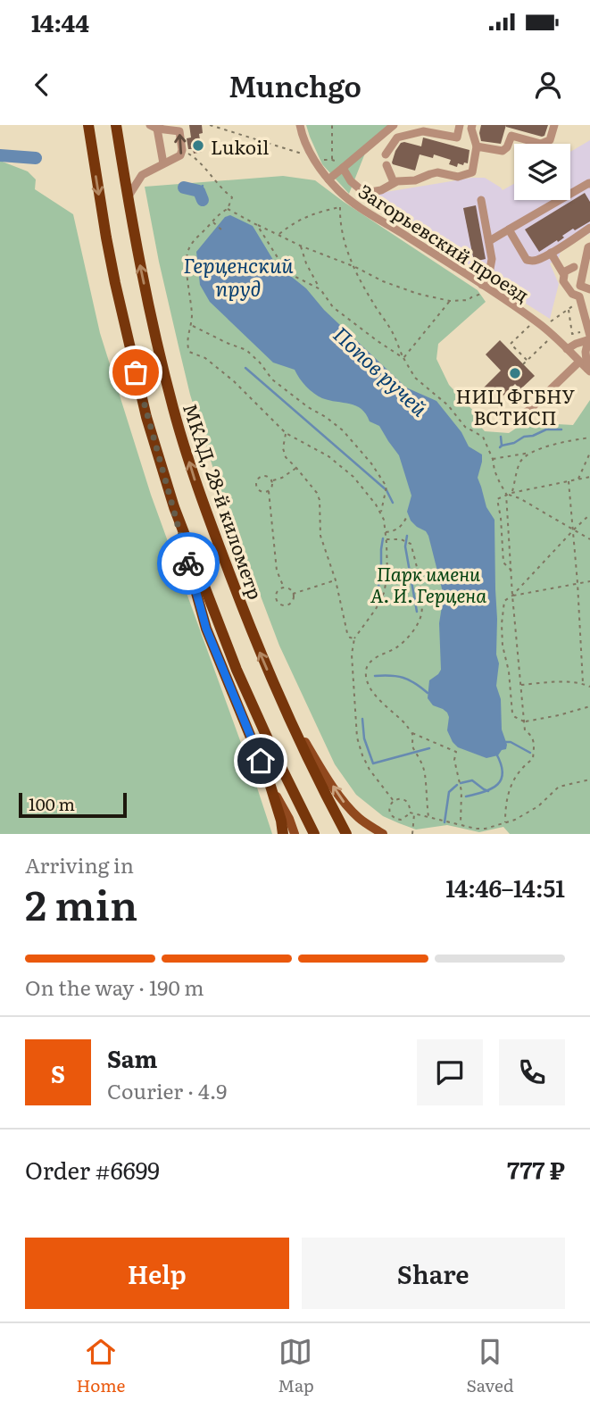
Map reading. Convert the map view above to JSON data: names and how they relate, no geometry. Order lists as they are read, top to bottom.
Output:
{
  "streets": {
    "highway": ["МКАД, 28-й километр"],
    "street": ["Загорьевский проезд"]
  },
  "water": ["Герценский пруд", "Попов ручей"],
  "parks": ["Парк имени А. И. Герцена"],
  "places": ["Lukoil", "НИЦ ФГБНУ ВСТИСП"],
  "scale_bar": "100 m",
  "page": {
    "status": "14:44",
    "header": "Munchgo",
    "scale": "100 m",
    "heading": ["2 min", "Arriving in", "14:46–14:51"],
    "panel": [
      "Sam",
      "Courier · 4.9",
      "Order #6699",
      "777 ₽"
    ],
    "bar": "On the way · 190 m",
    "round": "S",
    "buttons": ["Help", "Share"],
    "tabs": ["Home", "Map", "Saved"]
  }
}
